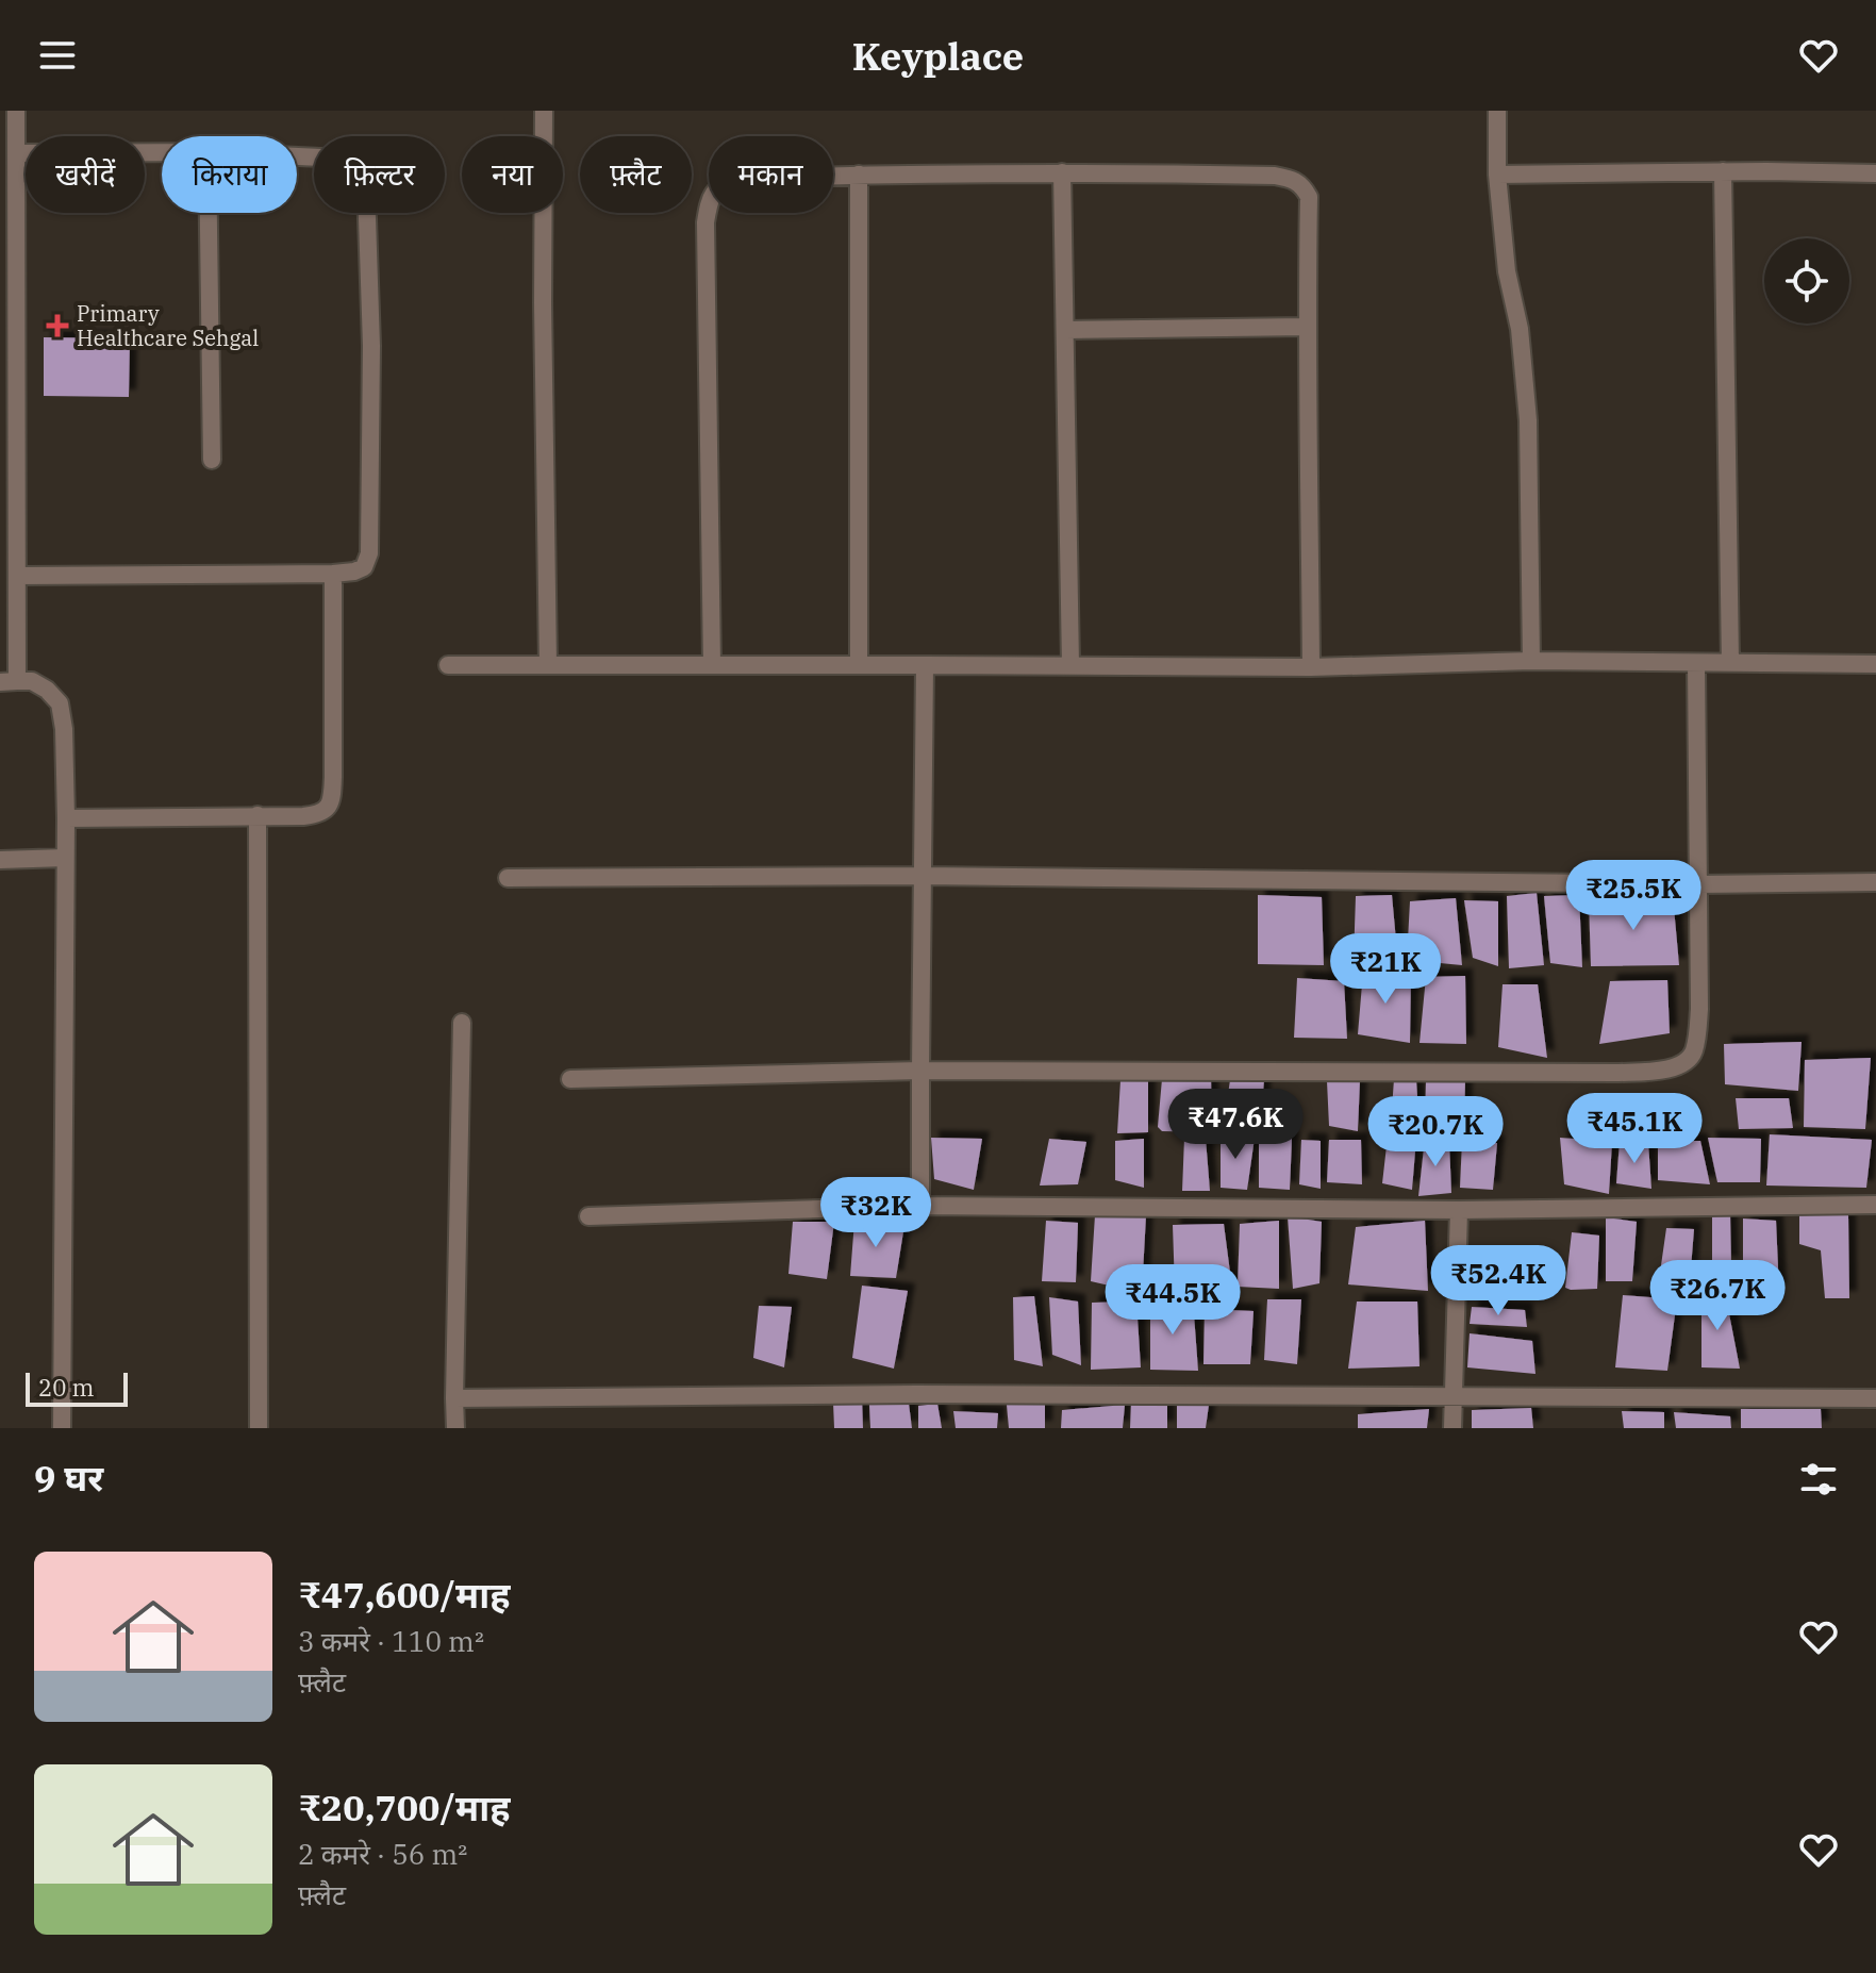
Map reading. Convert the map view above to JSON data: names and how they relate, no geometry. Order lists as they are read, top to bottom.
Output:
{
  "places": {
    "health": ["Primary Healthcare Sehgal"]
  },
  "scale_bar": "20 m",
  "page": {
    "header": "Keyplace",
    "chip": [
      "खरीदें",
      "किराया",
      "फ़िल्टर",
      "नया",
      "फ़्लैट",
      "मकान"
    ],
    "price": [
      "₹25.5K",
      "₹21K",
      "₹47.6K",
      "₹45.1K",
      "₹20.7K",
      "₹32K",
      "₹52.4K",
      "₹26.7K",
      "₹44.5K"
    ],
    "scale": "20 m",
    "heading": "9 घर",
    "list": [
      {
        "name": "₹47,600/माह",
        "note": "3 कमरे · 110 m² · फ़्लैट"
      },
      {
        "name": "₹20,700/माह",
        "note": "2 कमरे · 56 m² · फ़्लैट"
      }
    ]
  }
}
